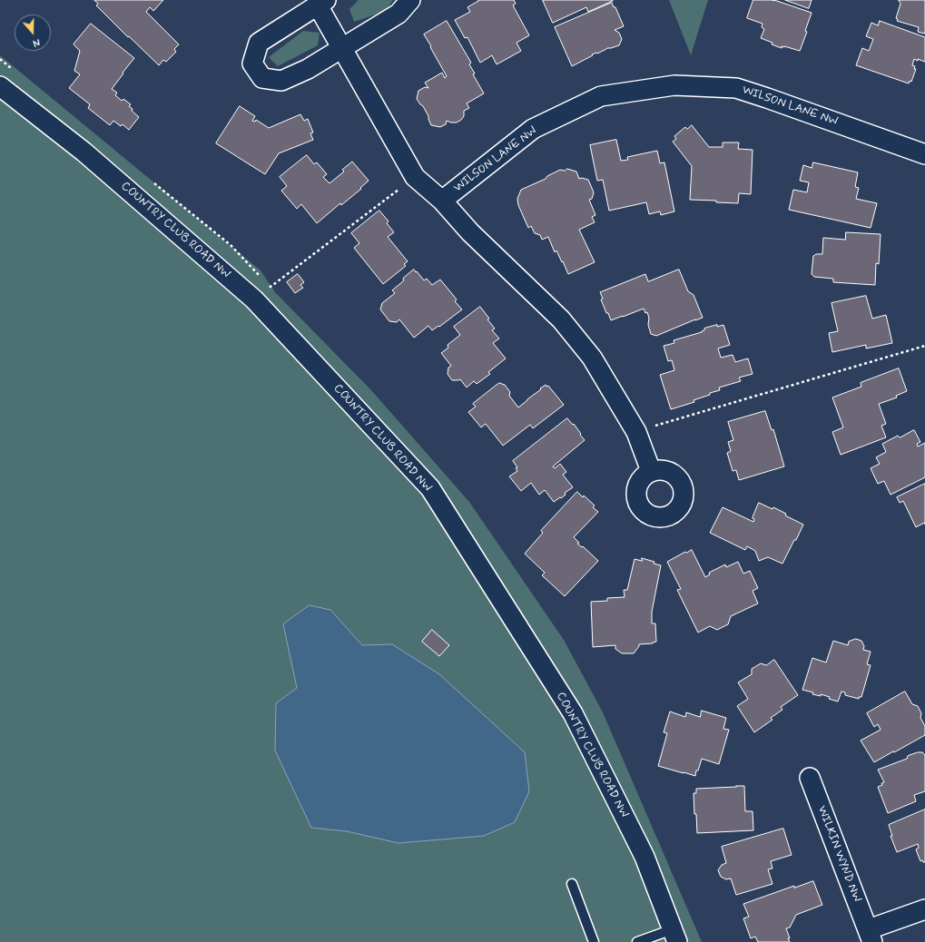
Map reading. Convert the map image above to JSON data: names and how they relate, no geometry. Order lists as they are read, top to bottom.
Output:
{
  "streets": {
    "street": ["WILSON LANE NW", "COUNTRY CLUB ROAD NW", "WILKIN WYND NW"]
  },
  "north": "bottom"
}
